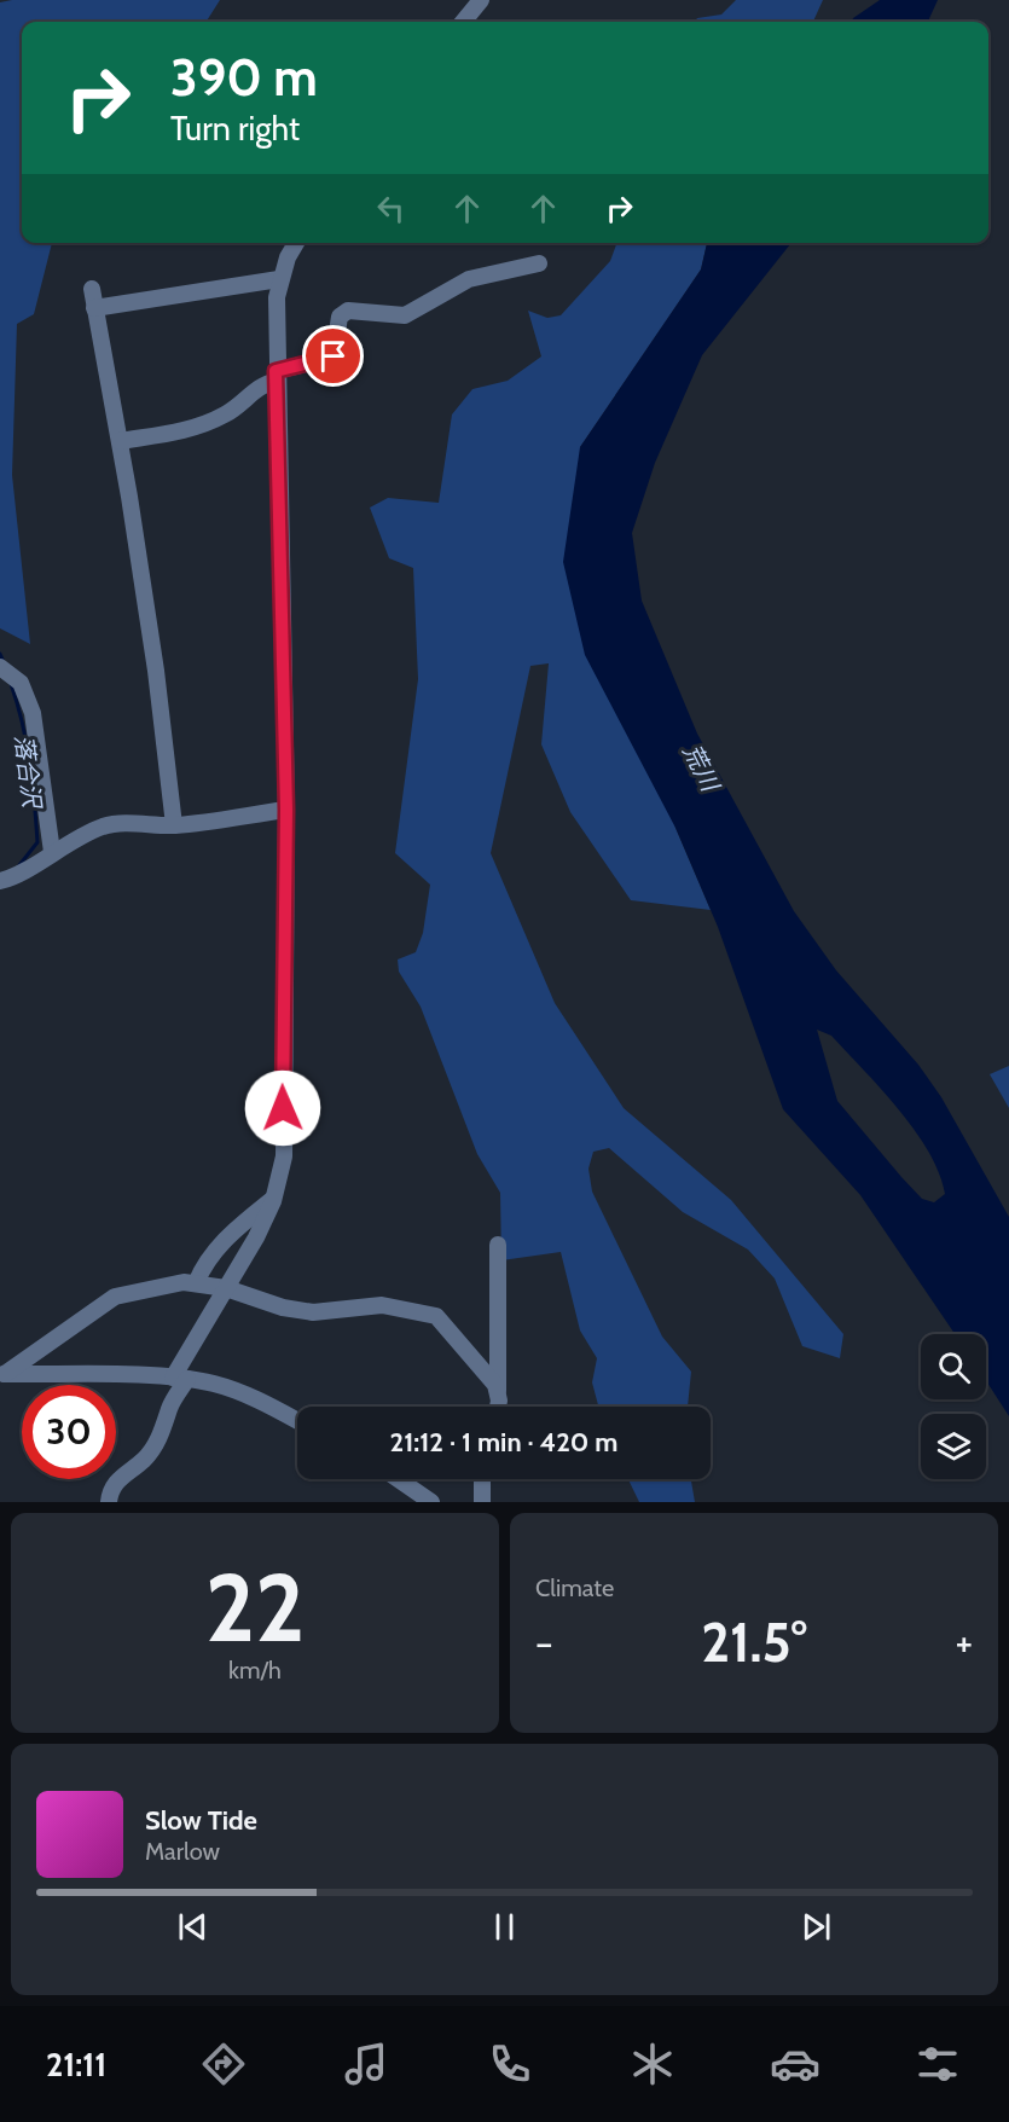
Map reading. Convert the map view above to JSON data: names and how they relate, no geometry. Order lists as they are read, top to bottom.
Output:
{
  "water": ["荒川", "落合沢"],
  "page": {
    "turn": ["390 m", "Turn right"],
    "limit": "30",
    "trip": "21:12 · 1 min · 420 m",
    "tile": [
      ["22", "km/h"],
      "Climate"
    ],
    "heat": ["−", "21.5°", "+"],
    "song": ["Slow Tide", "Marlow"],
    "tabs": "21:11"
  }
}
